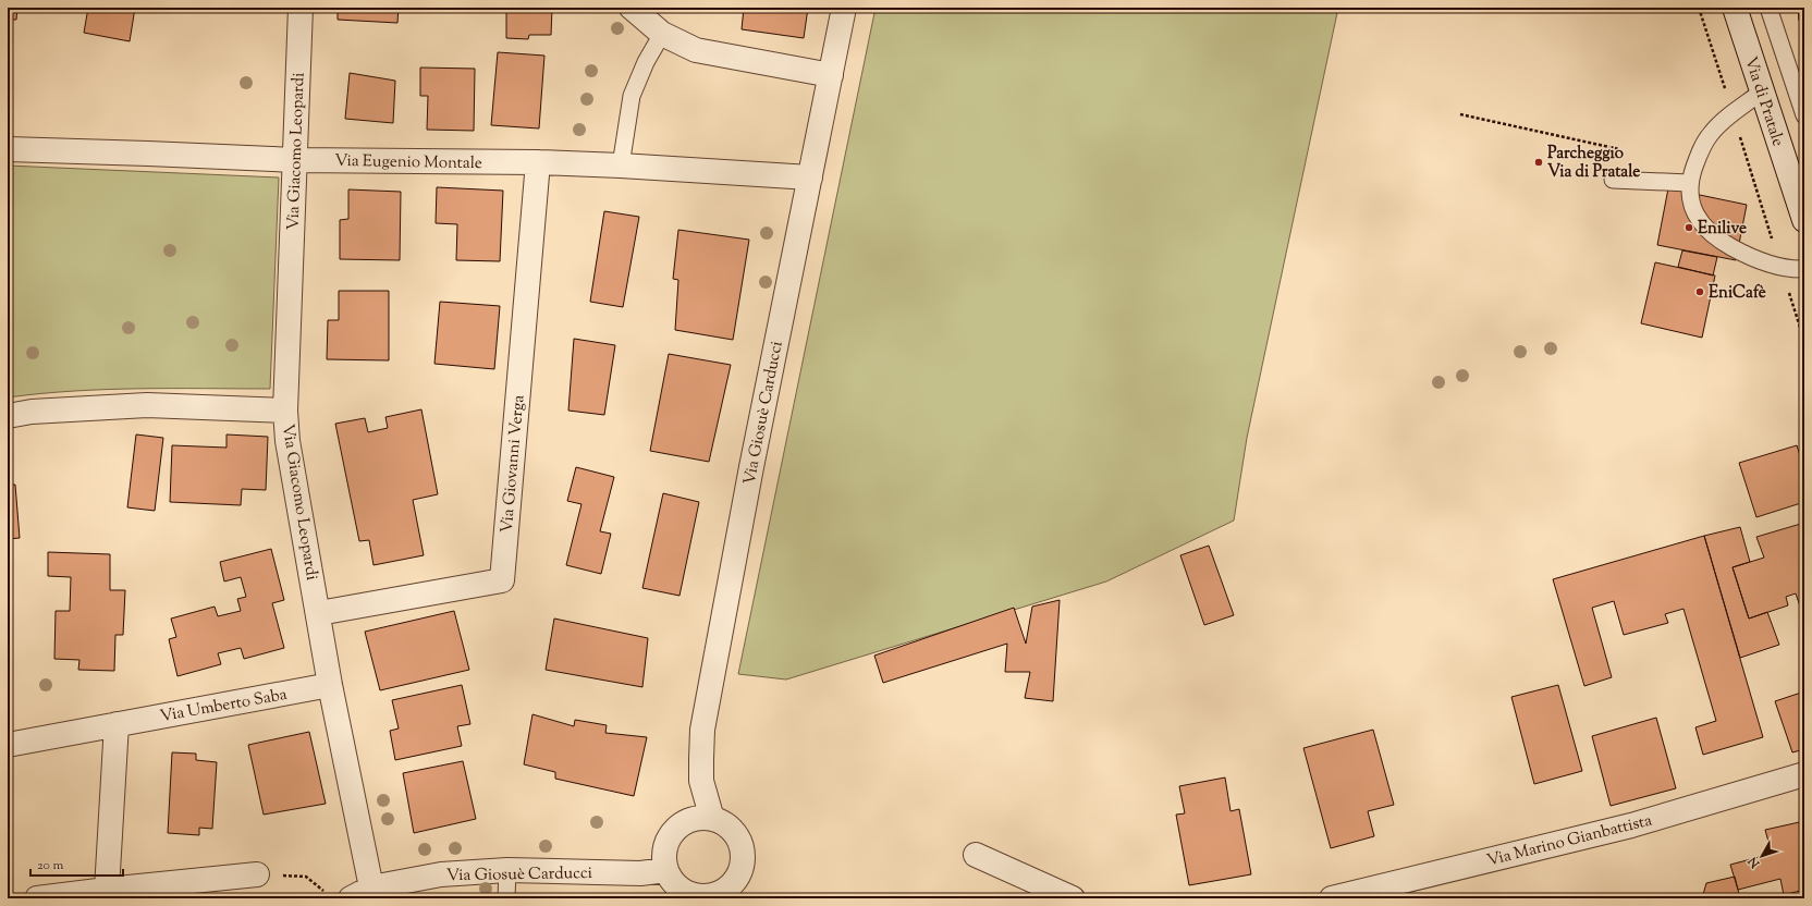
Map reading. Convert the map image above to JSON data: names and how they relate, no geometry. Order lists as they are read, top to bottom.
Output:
{
  "streets": {
    "street": [
      "Via di Pratale",
      "Via Giacomo Leopardi",
      "Via Eugenio Montale",
      "Via Giosuè Carducci",
      "Via Giovanni Verga",
      "Via Umberto Saba",
      "Via Marino Gianbattista"
    ]
  },
  "crossings": [
    ["Via Giacomo Leopardi", "Via Eugenio Montale"],
    ["Via Giacomo Leopardi", "Via Giosuè Carducci"],
    ["Via Giacomo Leopardi", "Via Giovanni Verga"],
    ["Via Giacomo Leopardi", "Via Umberto Saba"],
    ["Via Eugenio Montale", "Via Giosuè Carducci"],
    ["Via Eugenio Montale", "Via Giovanni Verga"]
  ],
  "places": ["Parcheggio Via di Pratale", "Enilive", "EniCafè"],
  "scale_bar": "20 m",
  "north": "bottom left"
}
